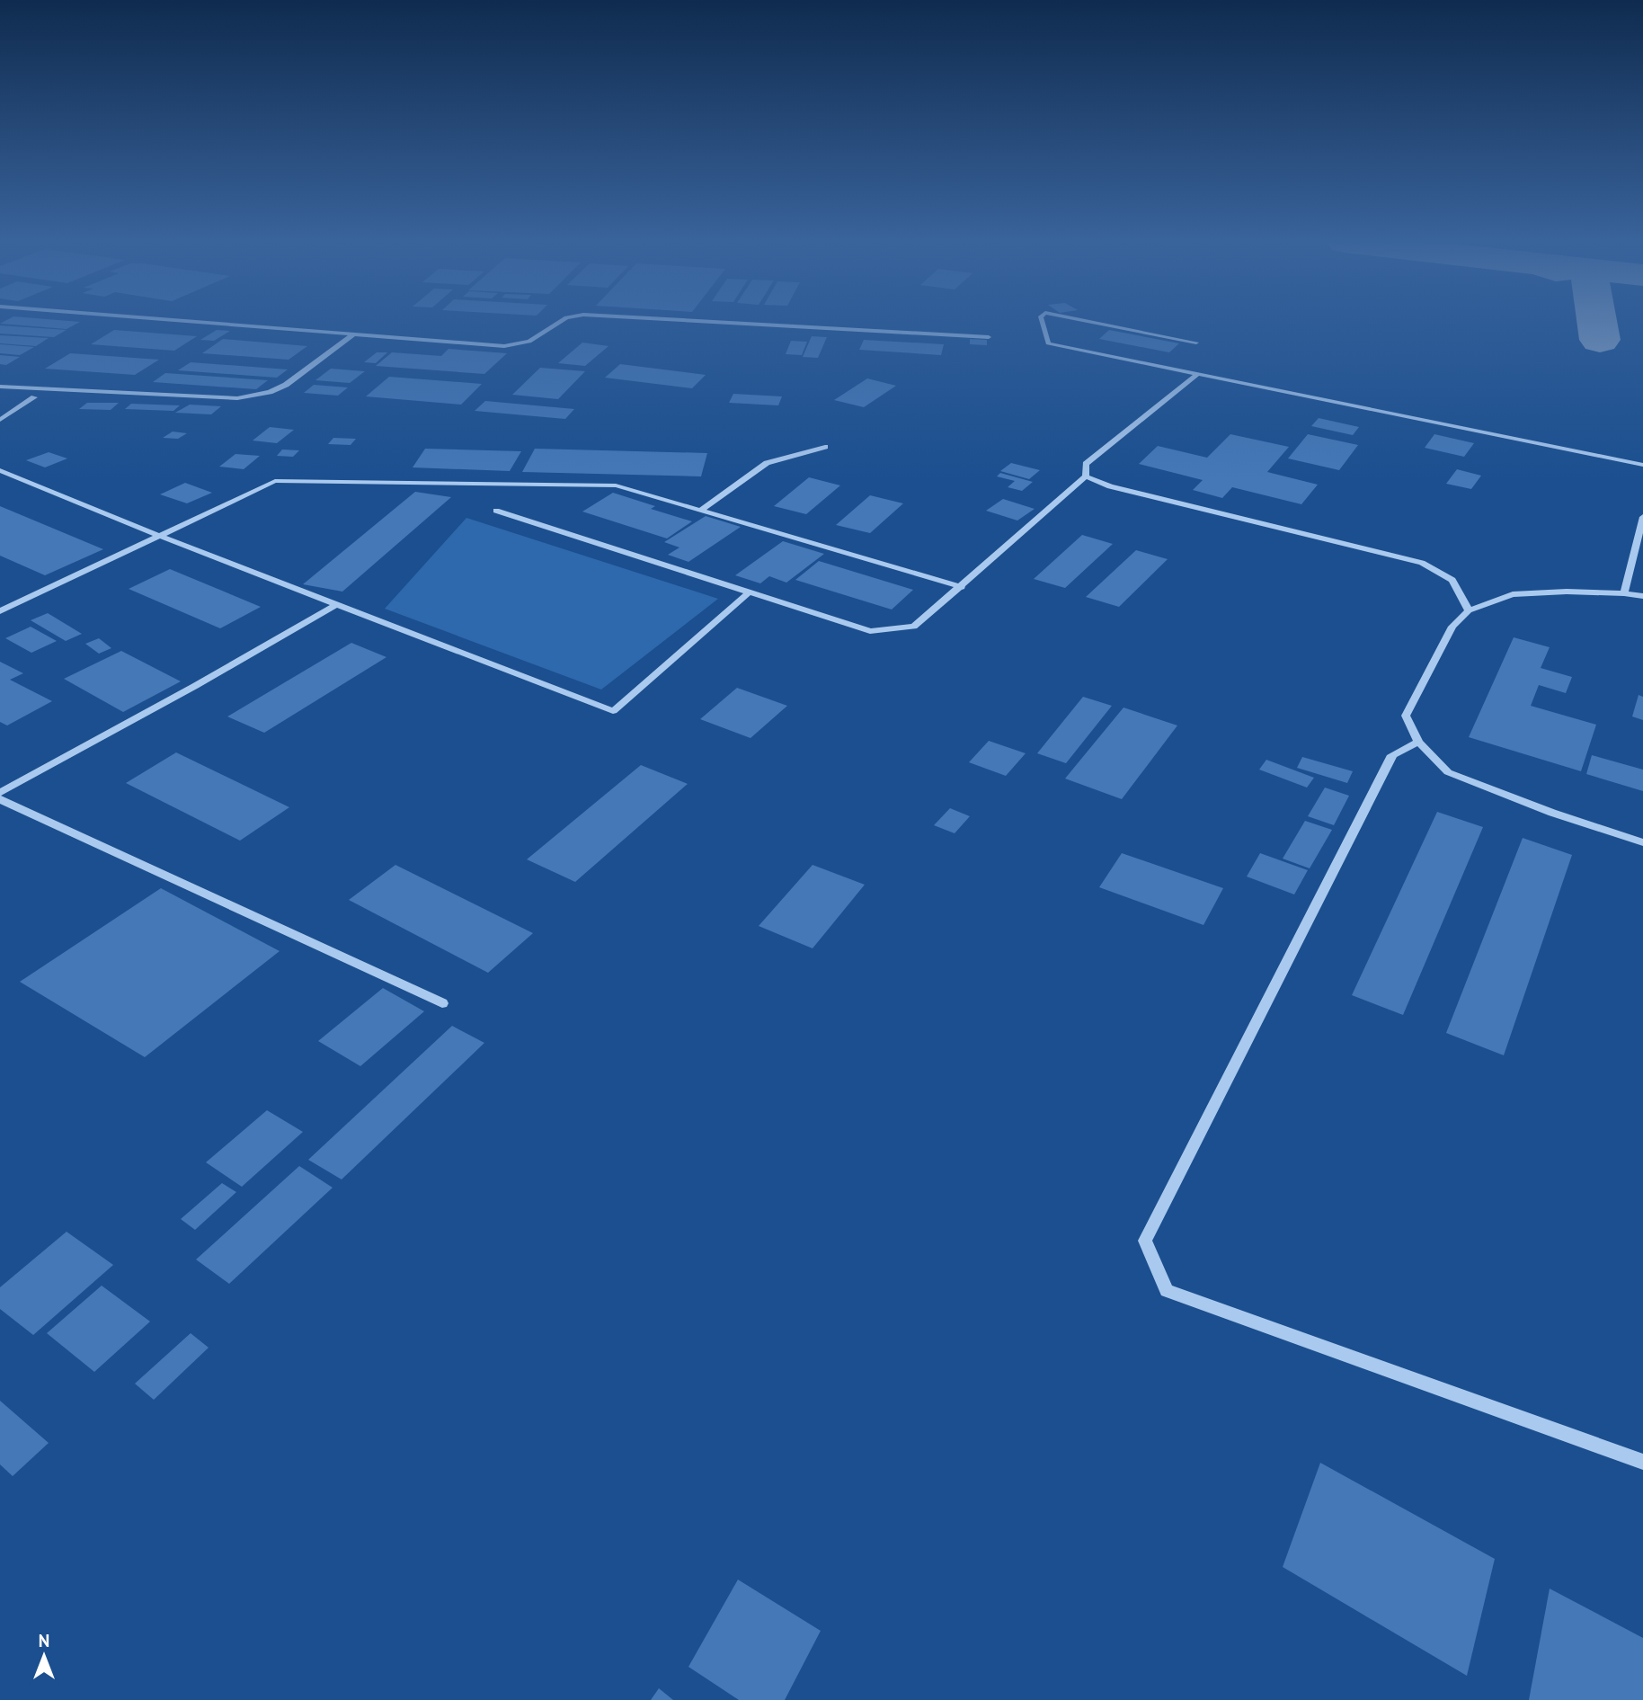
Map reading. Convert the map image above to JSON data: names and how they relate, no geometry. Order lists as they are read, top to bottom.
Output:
{
  "north": "top"
}
